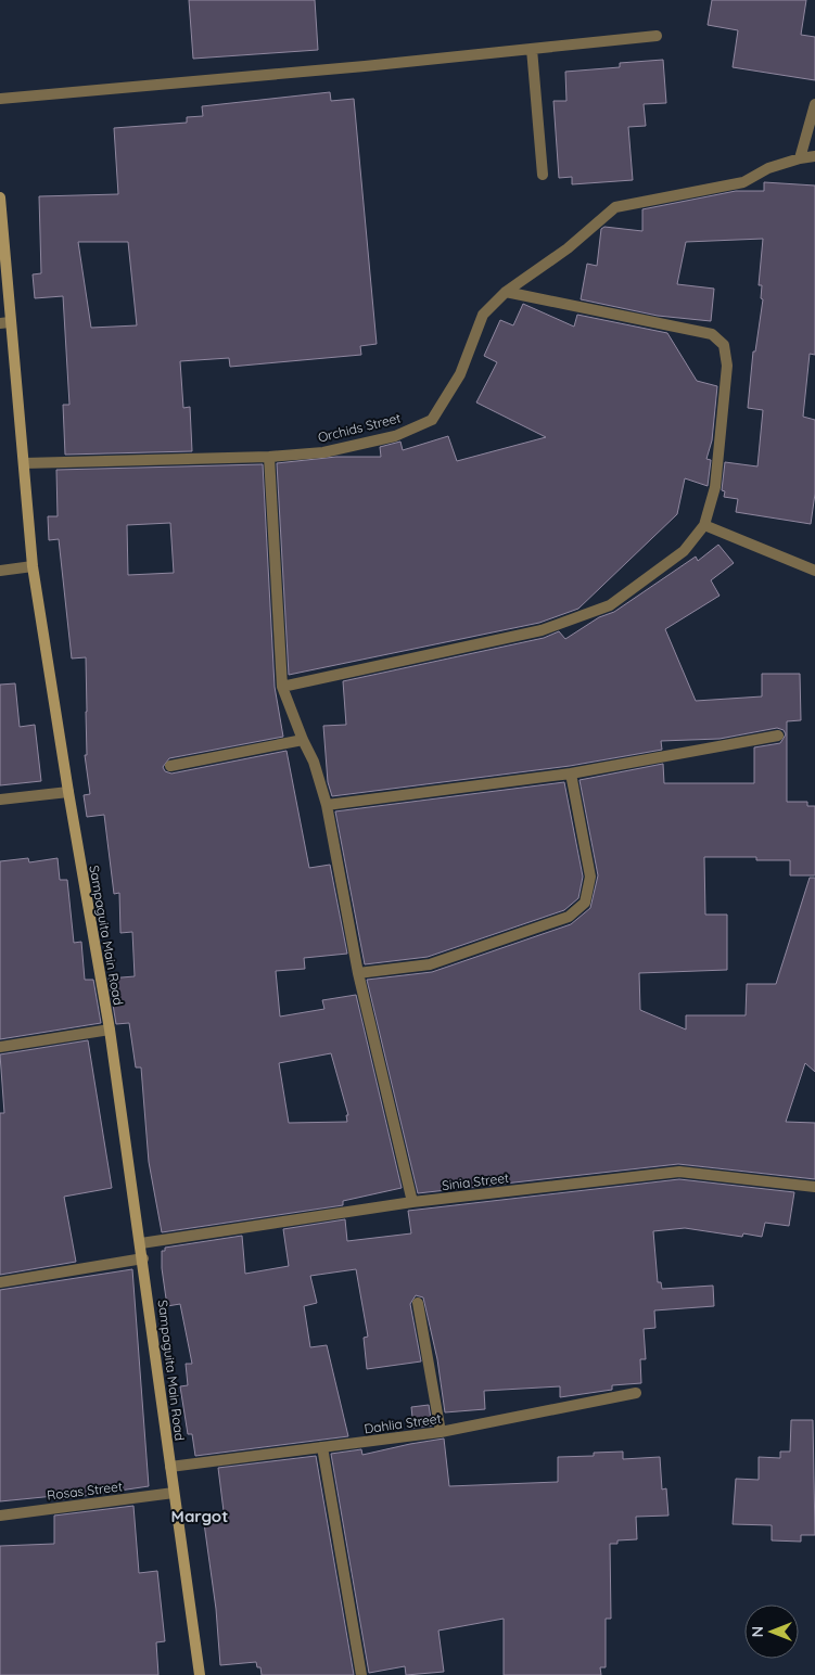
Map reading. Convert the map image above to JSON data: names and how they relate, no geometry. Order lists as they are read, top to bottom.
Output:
{
  "streets": {
    "street": [
      "Orchids Street",
      "Sampaguita Main Road",
      "Sinia Street",
      "Dahlia Street",
      "Rosas Street"
    ]
  },
  "crossings": [
    ["Orchids Street", "Sampaguita Main Road"],
    ["Sampaguita Main Road", "Sinia Street"],
    ["Sampaguita Main Road", "Dahlia Street"],
    ["Sampaguita Main Road", "Rosas Street"]
  ],
  "districts": ["Margot"],
  "north": "left"
}
